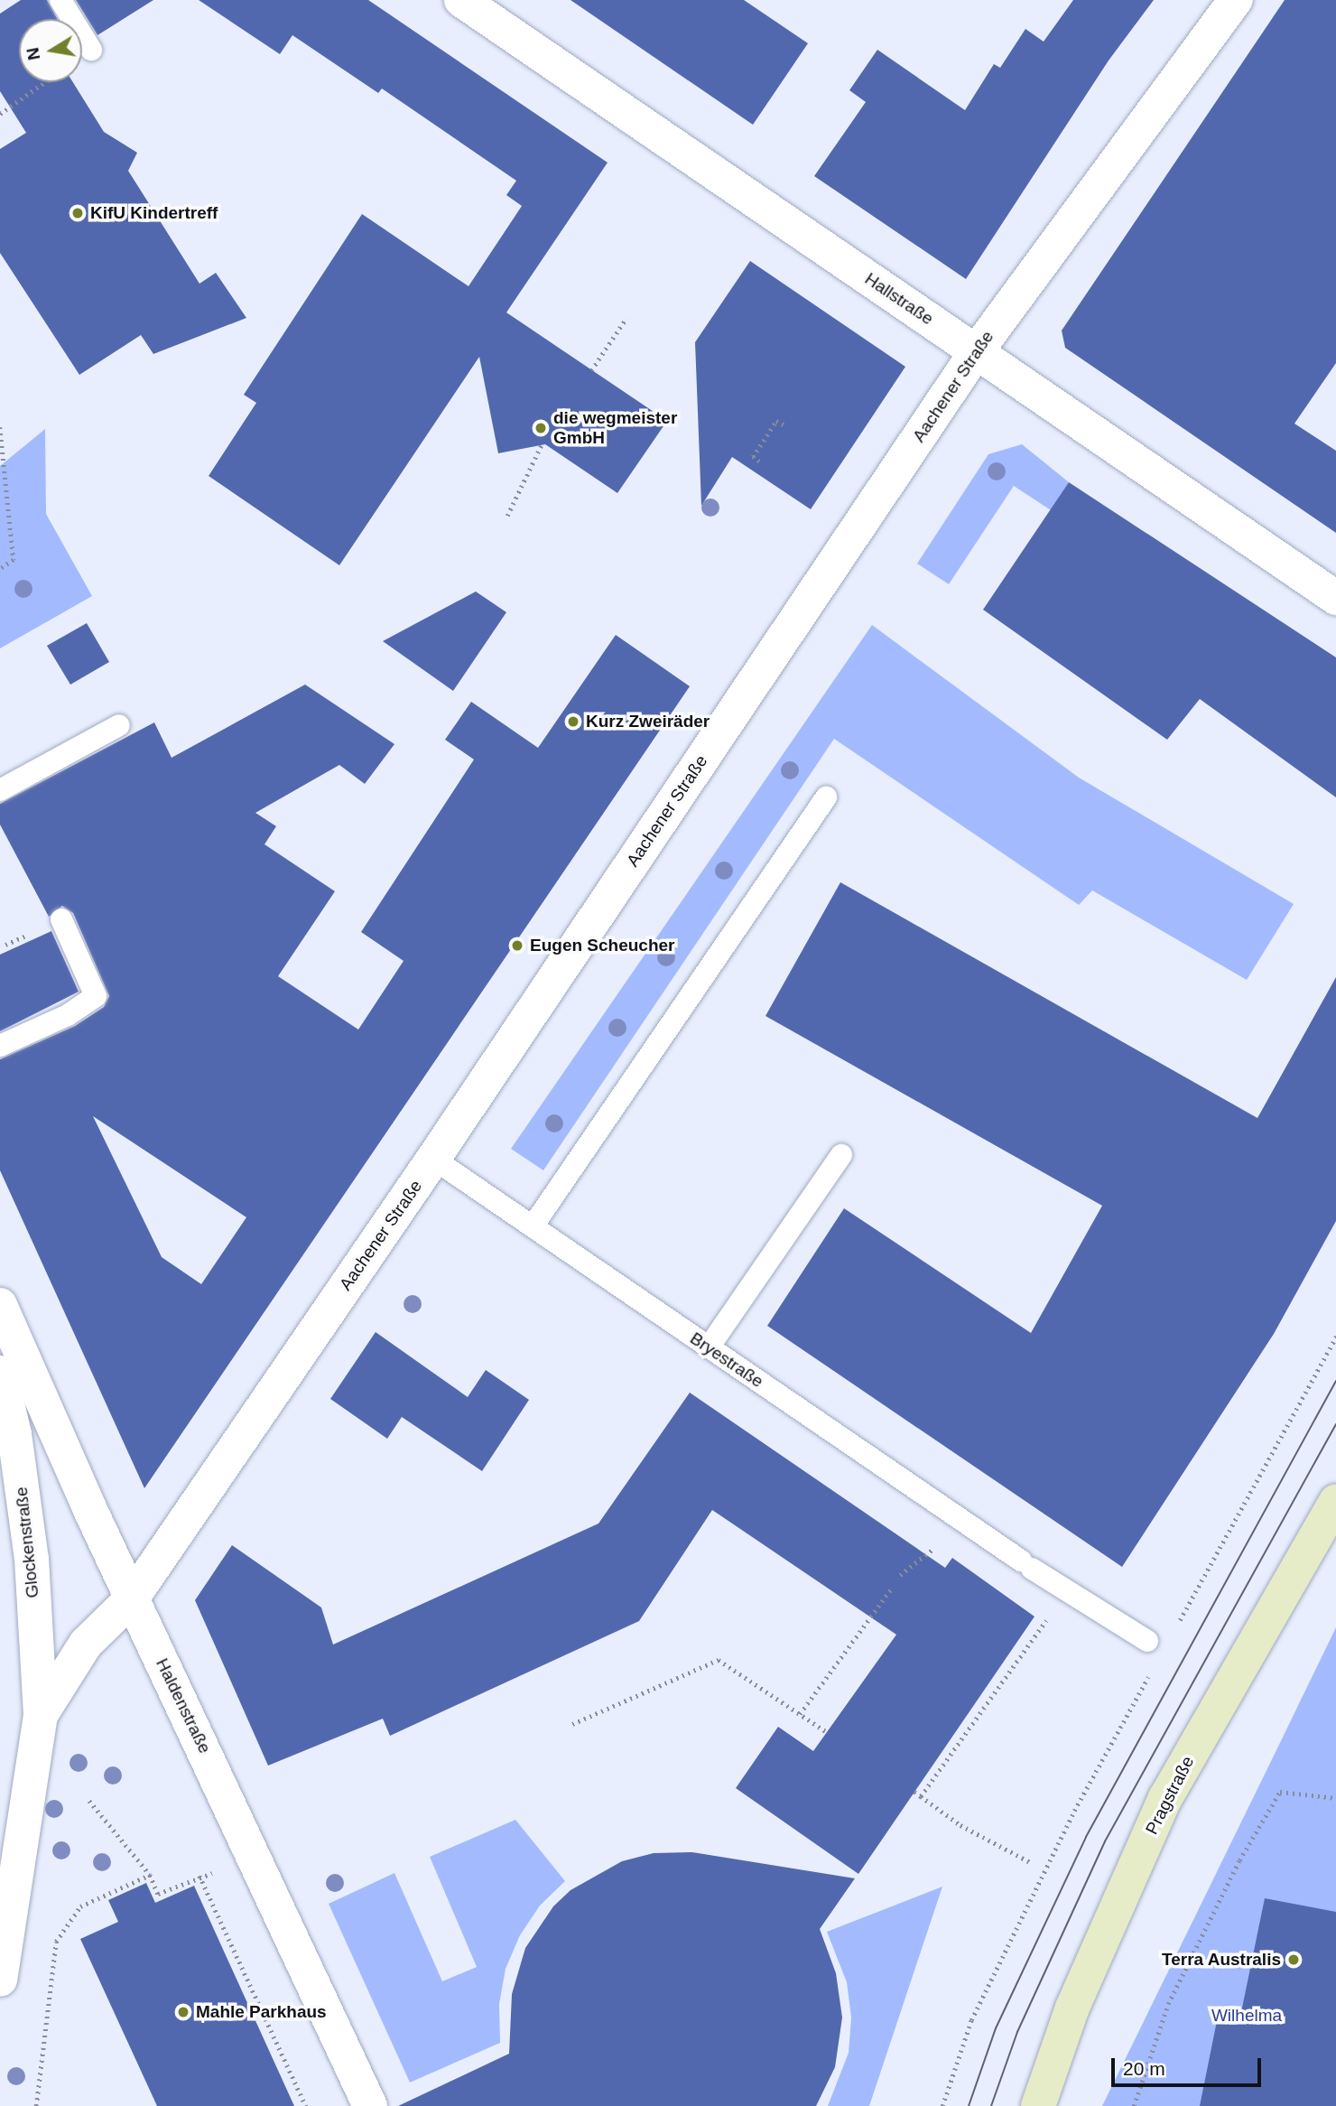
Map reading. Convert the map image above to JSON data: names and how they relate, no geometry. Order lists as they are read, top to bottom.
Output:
{
  "streets": {
    "main road": ["Pragstraße"],
    "street": [
      "Hallstraße",
      "Aachener Straße",
      "Glockenstraße",
      "Haldenstraße"
    ],
    "lane": ["Bryestraße"]
  },
  "crossings": [
    ["Hallstraße", "Aachener Straße"],
    ["Aachener Straße", "Bryestraße"],
    ["Aachener Straße", "Glockenstraße"],
    ["Aachener Straße", "Haldenstraße"],
    ["Glockenstraße", "Haldenstraße"]
  ],
  "parks": ["Wilhelma"],
  "places": [
    "KifU Kindertreff",
    "die wegmeister GmbH",
    "Kurz Zweiräder",
    "Eugen Scheucher",
    "Terra Australis",
    "Mahle Parkhaus"
  ],
  "scale_bar": "20 m",
  "north": "left"
}
